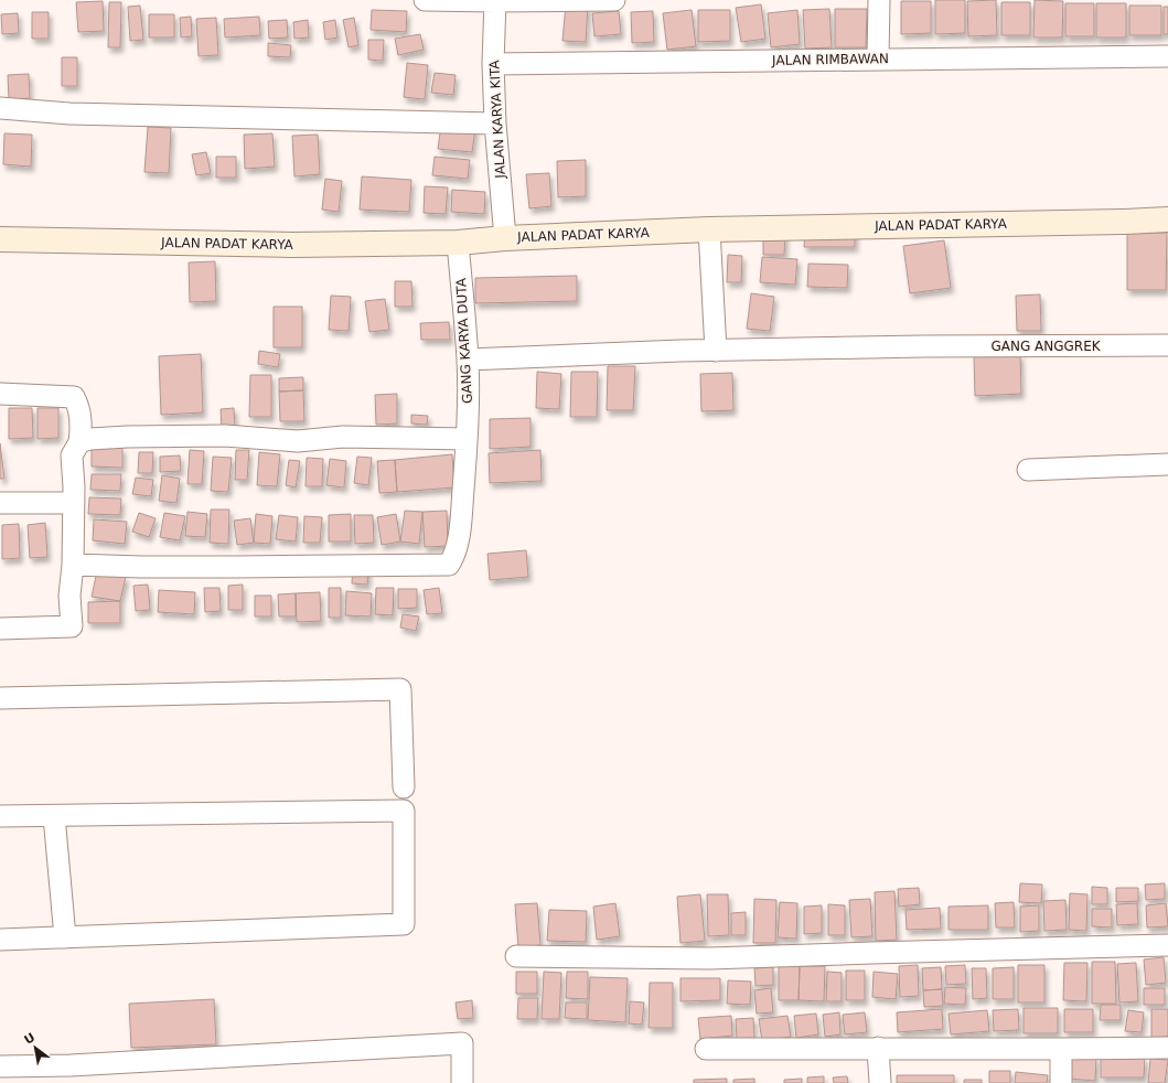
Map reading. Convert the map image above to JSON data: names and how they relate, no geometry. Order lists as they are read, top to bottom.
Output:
{
  "streets": {
    "street": [
      "JALAN RIMBAWAN",
      "JALAN KARYA KITA",
      "JALAN PADAT KARYA",
      "GANG KARYA DUTA",
      "GANG ANGGREK"
    ]
  },
  "crossings": [
    ["JALAN RIMBAWAN", "JALAN KARYA KITA"],
    ["JALAN KARYA KITA", "JALAN PADAT KARYA"],
    ["JALAN PADAT KARYA", "GANG KARYA DUTA"],
    ["GANG KARYA DUTA", "GANG ANGGREK"]
  ],
  "north": "top left"
}
